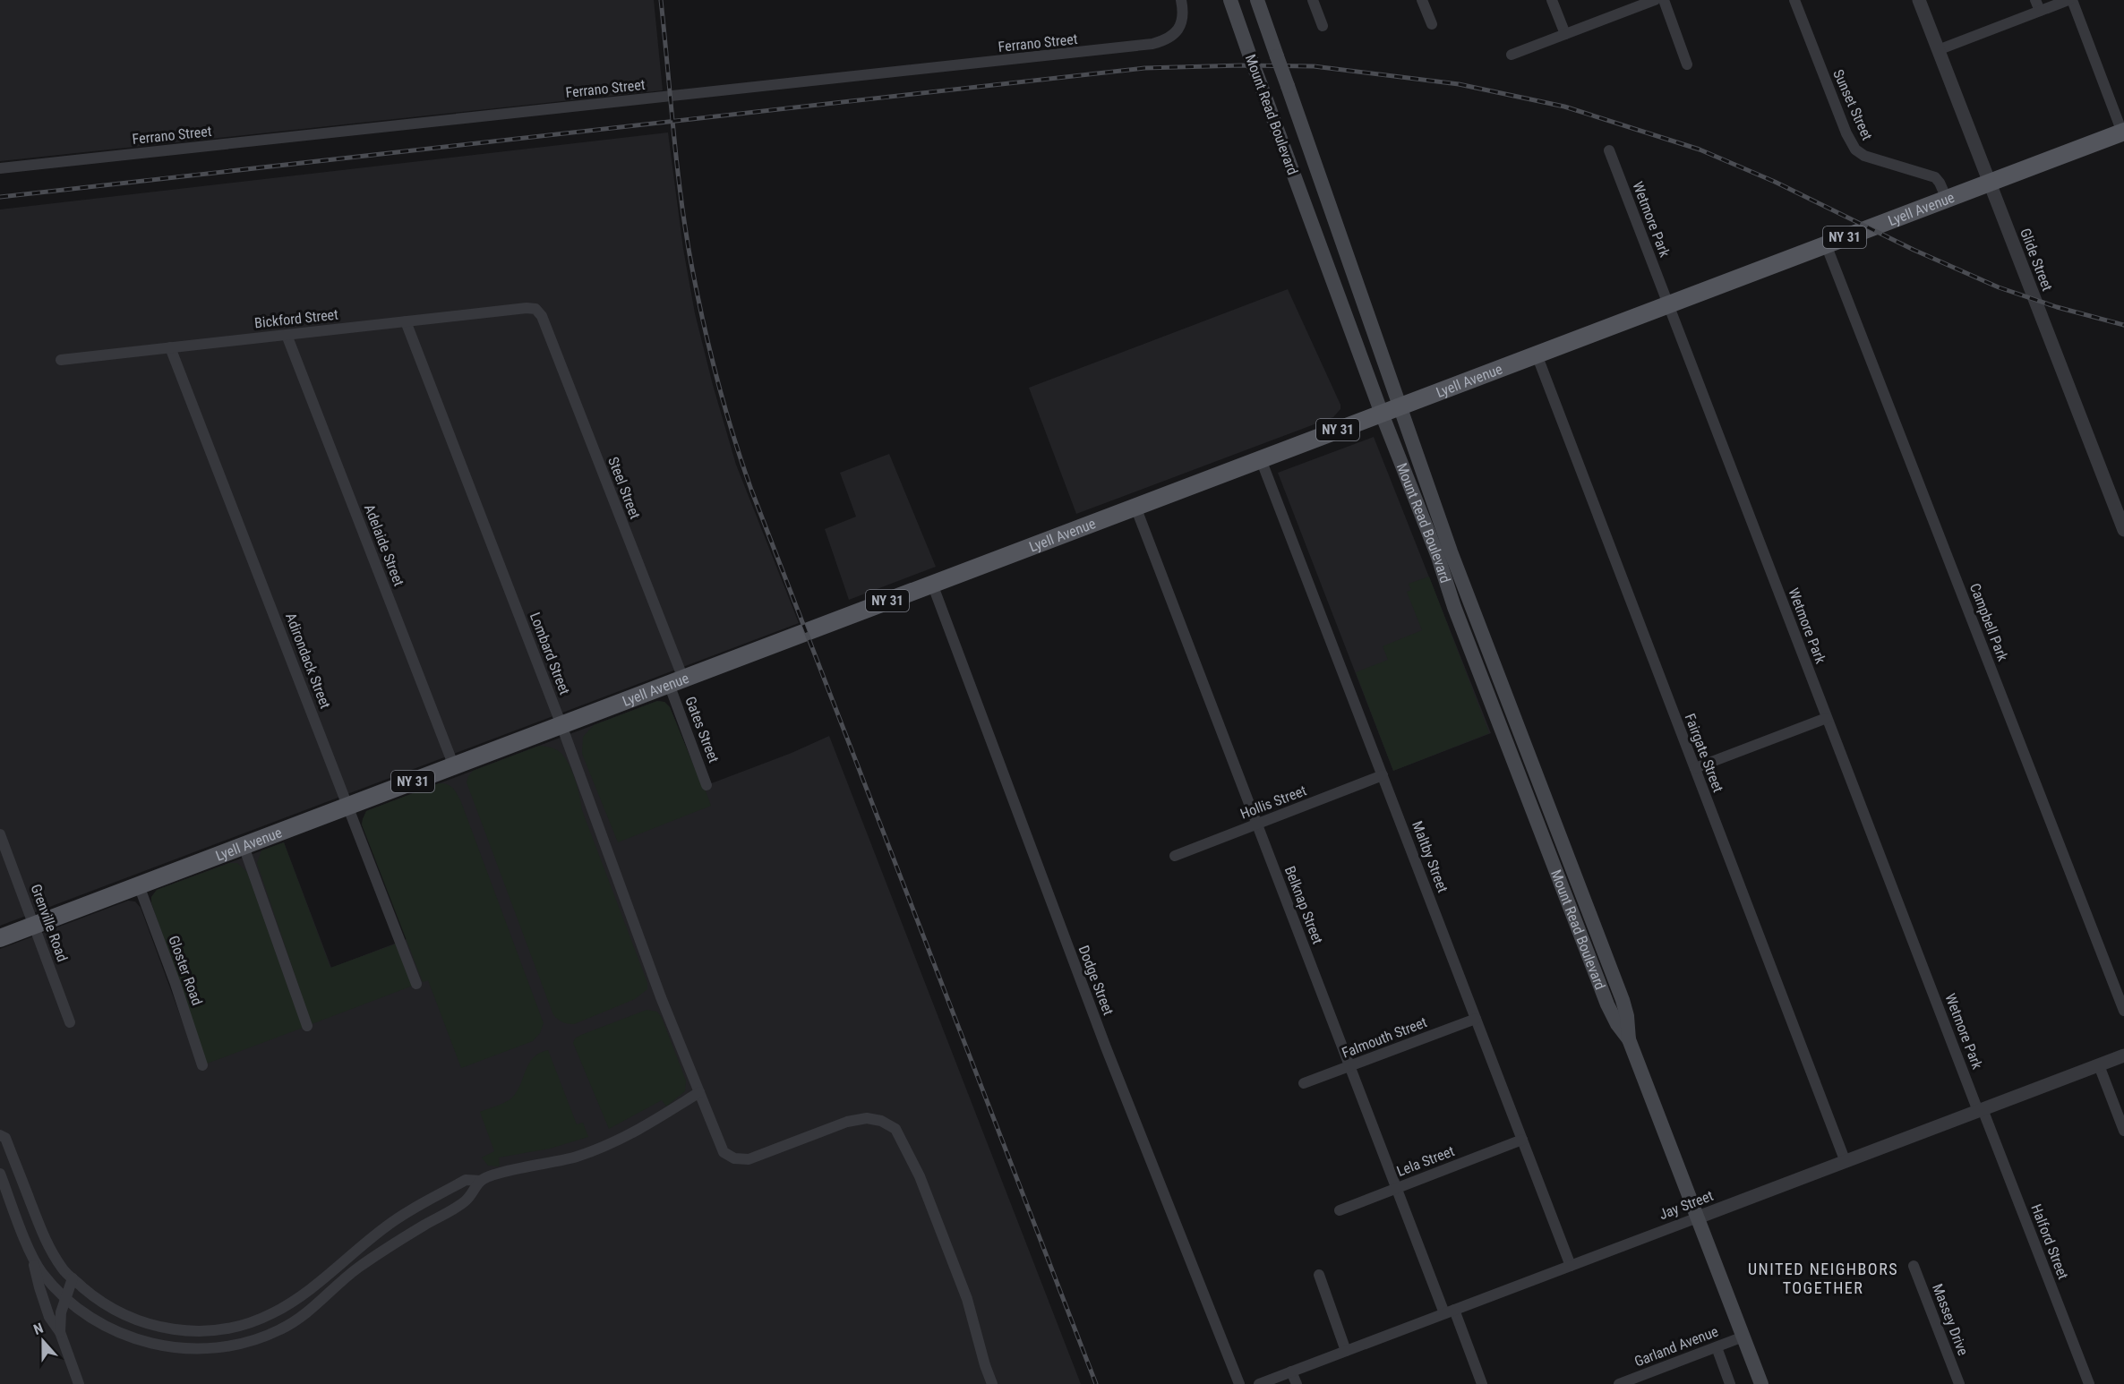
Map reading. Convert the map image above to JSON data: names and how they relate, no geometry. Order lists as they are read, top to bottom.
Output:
{
  "streets": {
    "main road": ["Mount Read Boulevard", "Lyell Avenue", "NY 31"],
    "street": [
      "Ferrano Street",
      "Sunset Street",
      "Wetmore Park",
      "Glide Street",
      "Bickford Street",
      "Steel Street",
      "Adelaide Street",
      "Campbell Park",
      "Lombard Street",
      "Adirondack Street",
      "Gates Street",
      "Fairgate Street",
      "Hollis Street",
      "Maltby Street",
      "Belknap Street",
      "Grenville Road",
      "Gloster Road",
      "Dodge Street",
      "Falmouth Street",
      "Lela Street",
      "Jay Street",
      "Halford Street",
      "Massey Drive",
      "Garland Avenue"
    ]
  },
  "crossings": [
    ["Sunset Street", "Lyell Avenue"],
    ["Mount Read Boulevard", "Lyell Avenue"],
    ["Mount Read Boulevard", "Jay Street"],
    ["Mount Read Boulevard", "Garland Avenue"],
    ["Lyell Avenue", "Wetmore Park"],
    ["Lyell Avenue", "Glide Street"],
    ["Lyell Avenue", "Steel Street"],
    ["Lyell Avenue", "Adelaide Street"],
    ["Lyell Avenue", "Campbell Park"],
    ["Lyell Avenue", "Lombard Street"],
    ["Lyell Avenue", "Adirondack Street"],
    ["Lyell Avenue", "Gates Street"],
    ["Lyell Avenue", "Fairgate Street"],
    ["Lyell Avenue", "Maltby Street"],
    ["Lyell Avenue", "Belknap Street"],
    ["Lyell Avenue", "Grenville Road"],
    ["Lyell Avenue", "Gloster Road"],
    ["Lyell Avenue", "Dodge Street"],
    ["Wetmore Park", "Jay Street"],
    ["Wetmore Park", "Halford Street"],
    ["Bickford Street", "Steel Street"],
    ["Bickford Street", "Adelaide Street"],
    ["Bickford Street", "Lombard Street"],
    ["Bickford Street", "Adirondack Street"],
    ["Steel Street", "Gates Street"],
    ["Fairgate Street", "Jay Street"],
    ["Hollis Street", "Maltby Street"],
    ["Hollis Street", "Belknap Street"],
    ["Maltby Street", "Falmouth Street"],
    ["Maltby Street", "Lela Street"],
    ["Maltby Street", "Jay Street"],
    ["Belknap Street", "Falmouth Street"],
    ["Belknap Street", "Lela Street"],
    ["Belknap Street", "Jay Street"],
    ["Jay Street", "Halford Street"]
  ],
  "districts": ["UNITED NEIGHBORS TOGETHER"],
  "north": "top"
}
